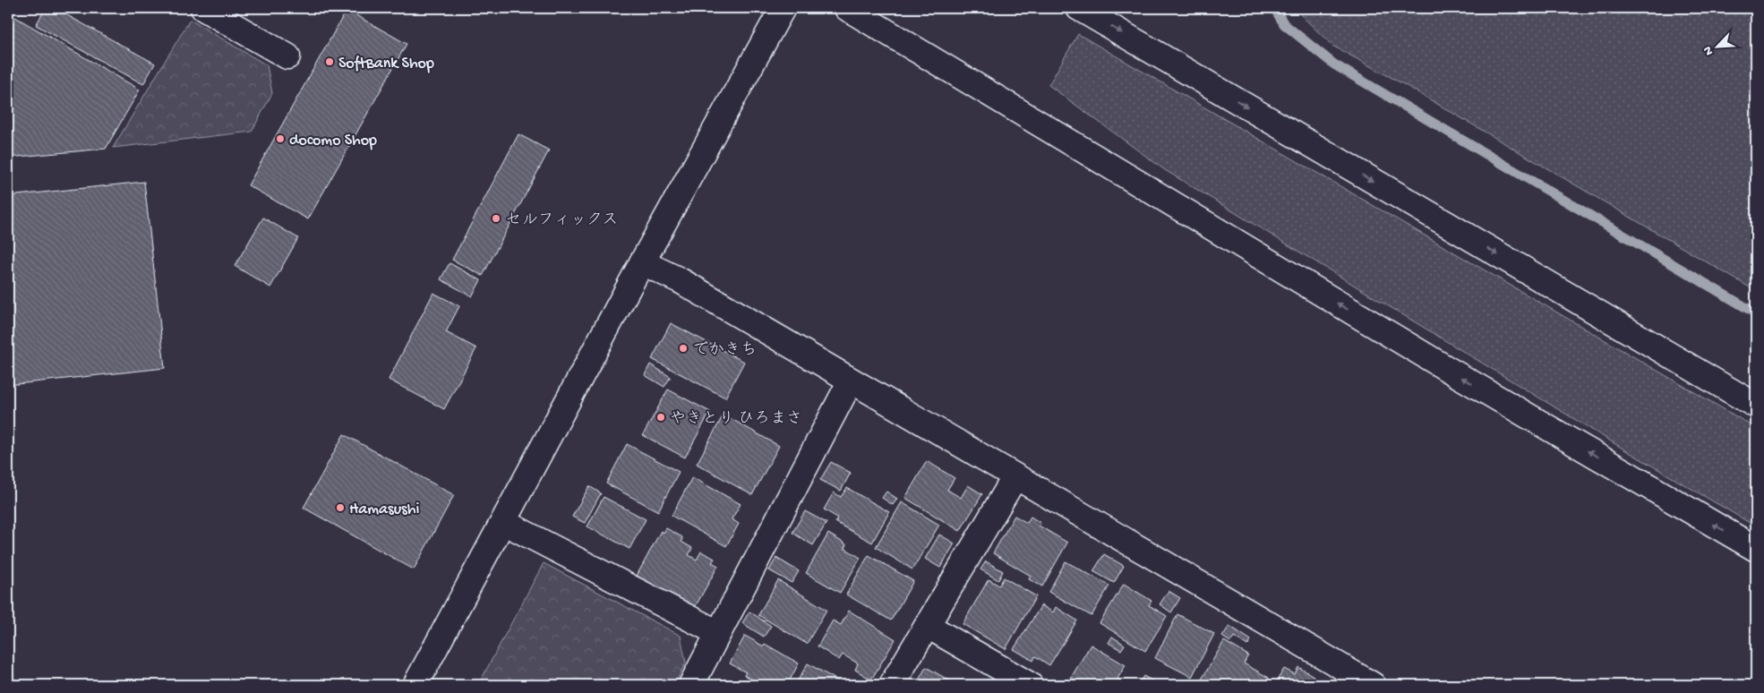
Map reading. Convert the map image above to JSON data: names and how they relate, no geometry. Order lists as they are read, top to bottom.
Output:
{
  "places": [
    "SoftBank Shop",
    "docomo Shop",
    "セルフィックス",
    "でかきち",
    "やきとり ひろまさ",
    "Hamasushi"
  ],
  "north": "bottom left"
}
